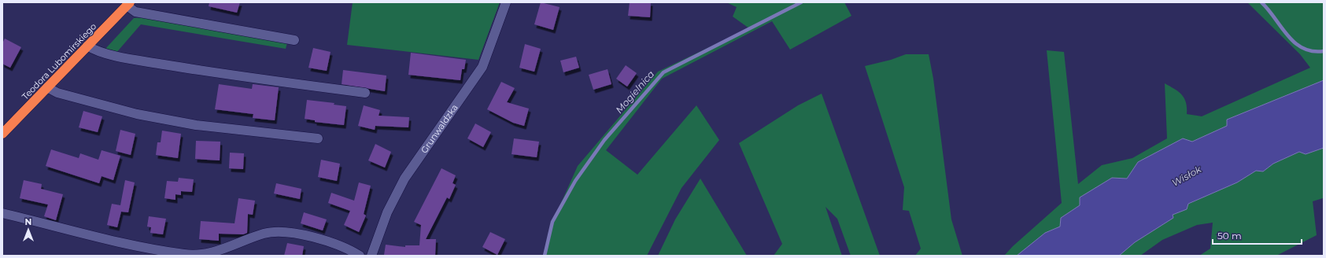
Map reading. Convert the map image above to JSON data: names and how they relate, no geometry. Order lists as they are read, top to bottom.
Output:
{
  "streets": {
    "highway": ["Teodora Lubomirskiego"],
    "street": ["Grunwaldzka"]
  },
  "water": ["Mogielnica", "Wisłok"],
  "scale_bar": "50 m",
  "north": "top"
}
